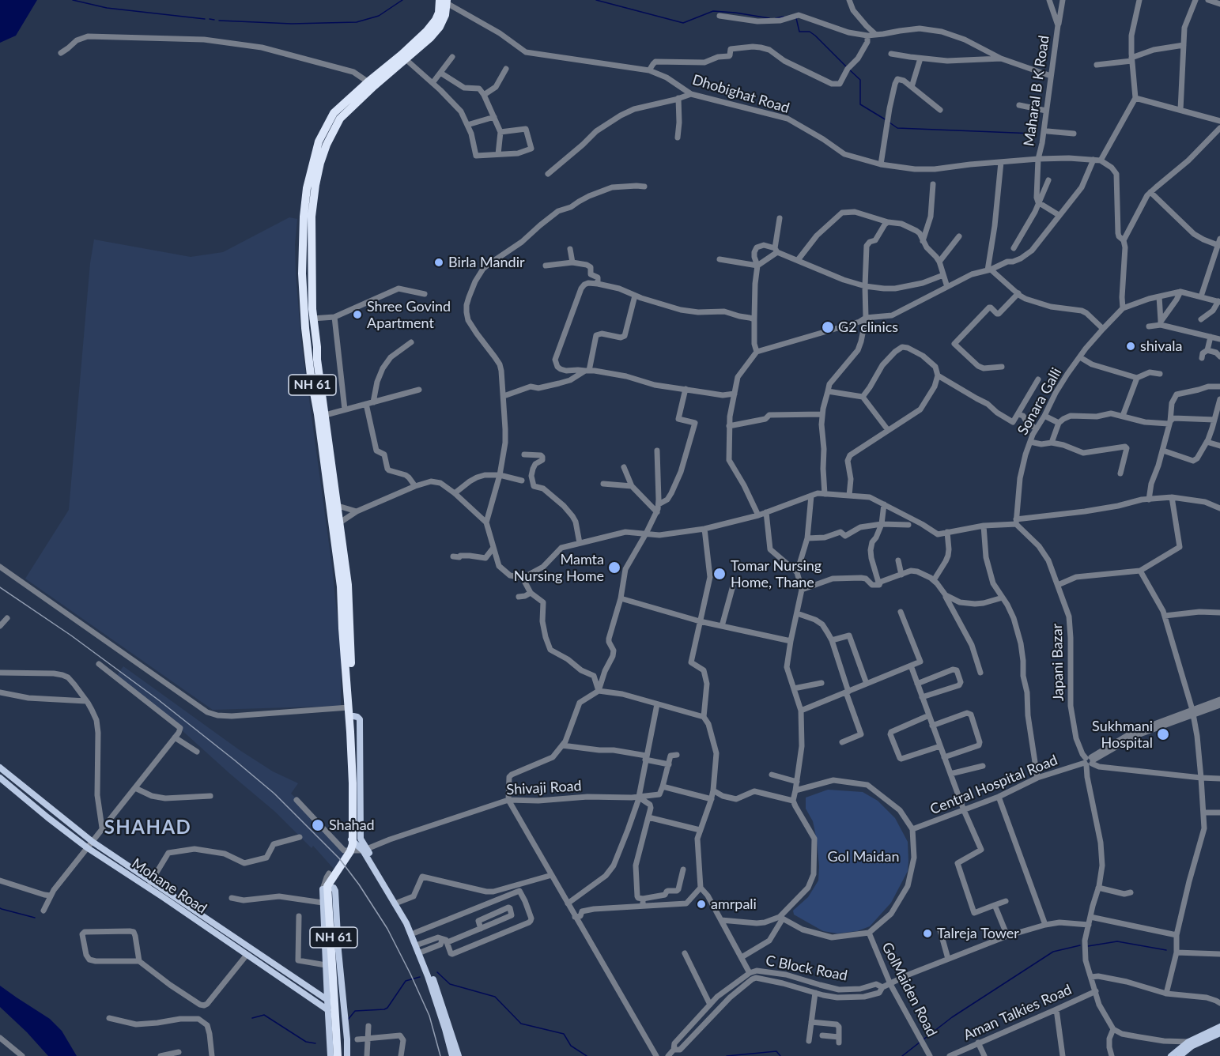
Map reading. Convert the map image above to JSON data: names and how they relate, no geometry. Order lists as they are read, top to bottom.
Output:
{
  "streets": {
    "highway": ["NH 61"],
    "main road": ["Mohane Road"],
    "street": [
      "Maharal B K Road",
      "Dhobighat Road",
      "Sonara Galli",
      "Japani Bazar",
      "Central Hospital Road",
      "Shivaji Road",
      "C Block Road",
      "GolMaiden Road",
      "Aman Talkies Road"
    ]
  },
  "crossings": [
    ["Maharal B K Road", "Dhobighat Road"],
    ["Dhobighat Road", "NH 61"],
    ["Sonara Galli", "Japani Bazar"],
    ["Japani Bazar", "Central Hospital Road"],
    ["Japani Bazar", "C Block Road"],
    ["Japani Bazar", "Aman Talkies Road"],
    ["C Block Road", "GolMaiden Road"]
  ],
  "districts": ["SHAHAD"],
  "parks": ["Gol Maidan"],
  "places": [
    "Birla Mandir",
    "Shree Govind Apartment",
    "G2 clinics",
    "shivala",
    "Mamta Nursing Home",
    "Tomar Nursing Home, Thane",
    "Sukhmani Hospital",
    "Shahad",
    "amrpali",
    "Talreja Tower"
  ]
}
